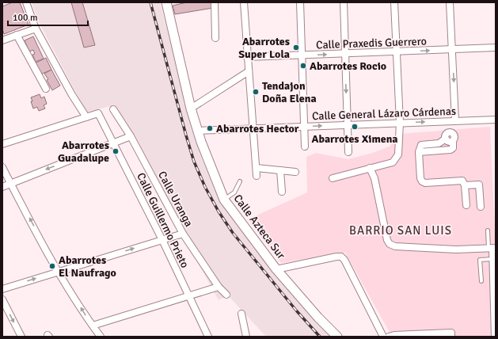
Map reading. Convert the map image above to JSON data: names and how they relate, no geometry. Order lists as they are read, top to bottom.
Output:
{
  "streets": {
    "street": [
      "Calle Praxedis Guerrero",
      "Calle General Lázaro Cárdenas",
      "Calle Uranga",
      "Calle Guillermo Prieto",
      "Calle Azteca Sur"
    ]
  },
  "crossings": [
    ["Calle General Lázaro Cárdenas", "Calle Azteca Sur"]
  ],
  "one_way": ["Calle Praxedis Guerrero"],
  "districts": ["BARRIO SAN LUIS"],
  "places": [
    "Abarrotes Super Lola",
    "Abarrotes Rocio",
    "Tendajon Doña Elena",
    "Abarrotes Ximena",
    "Abarrotes Hector",
    "Abarrotes Guadalupe",
    "Abarrotes El Naufrago"
  ],
  "scale_bar": "100 m"
}
